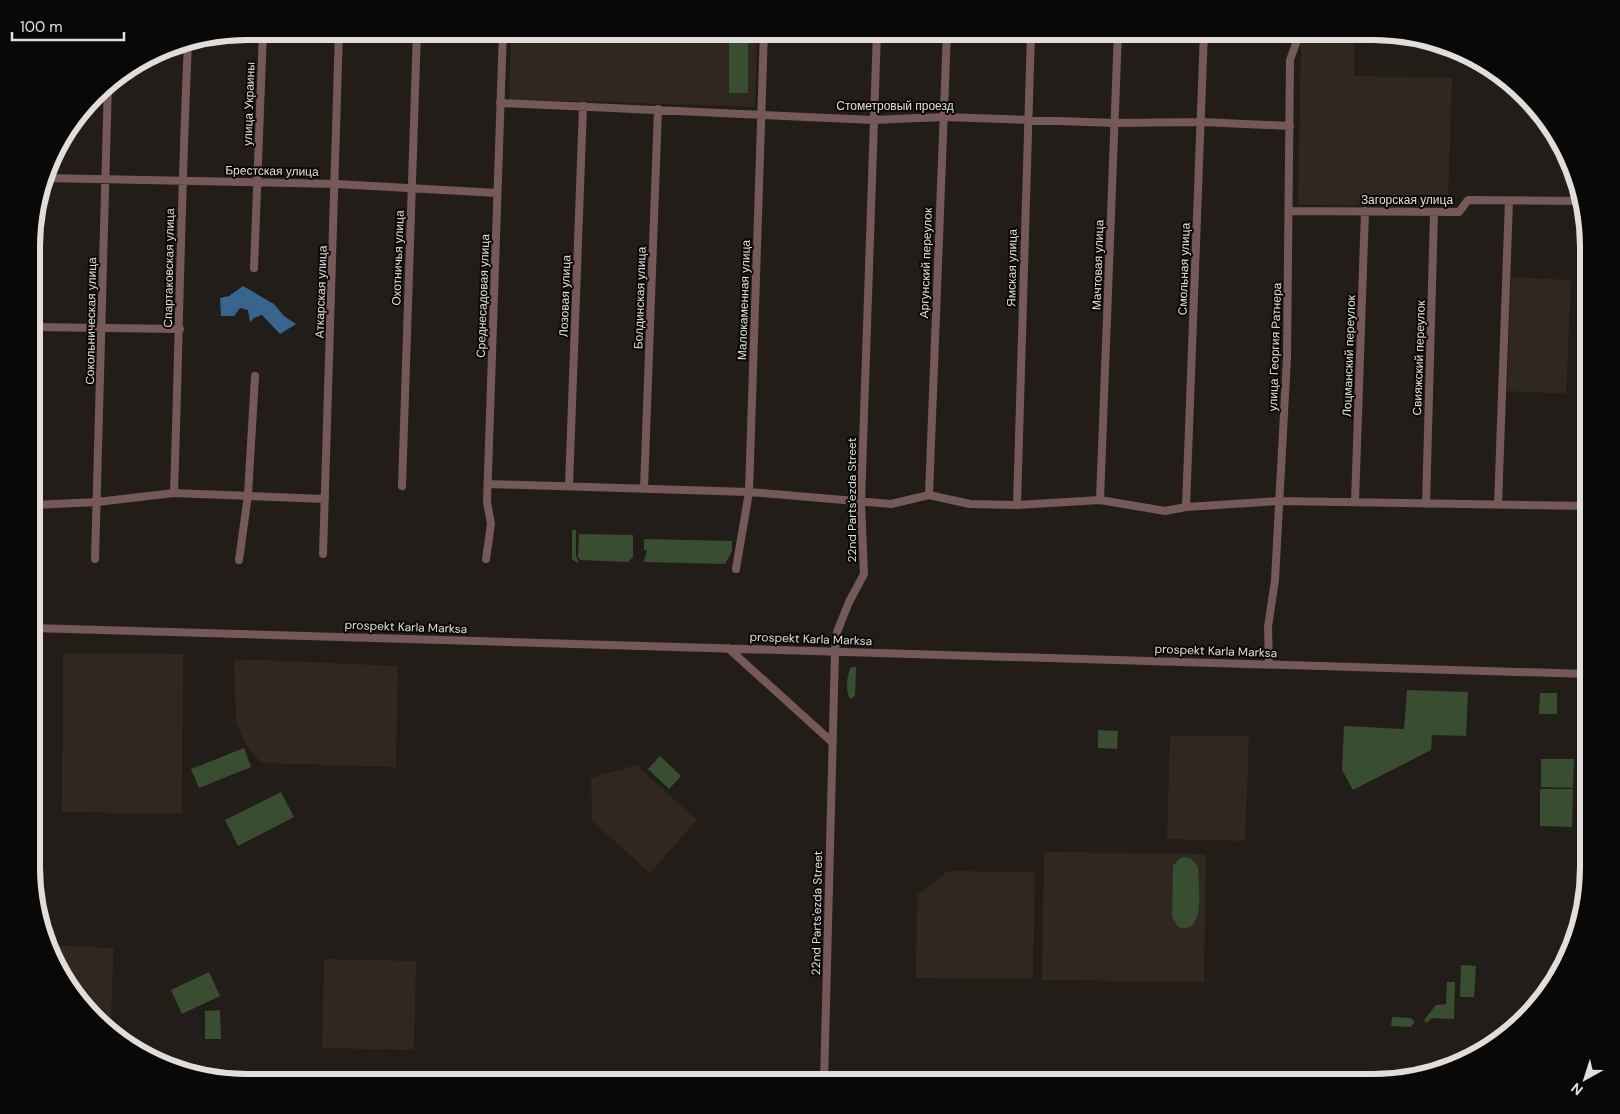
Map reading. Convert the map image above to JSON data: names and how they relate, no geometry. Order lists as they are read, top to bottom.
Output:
{
  "streets": {
    "street": [
      "улица Украины",
      "Стометровый проезд",
      "Брестская улица",
      "Загорская улица",
      "Охотничья улица",
      "Аргунский переулок",
      "Мачтовая улица",
      "Спартаковская улица",
      "Ямская улица",
      "Смольная улица",
      "Аткарская улица",
      "Среднесадовая улица",
      "Лозовая улица",
      "Болдинская улица",
      "Малокаменная улица",
      "Сокольническая улица",
      "улица Георгия Ратнера",
      "Лоцманский переулок",
      "Свияжский переулок",
      "22nd Parts'ezda Street",
      "prospekt Karla Marksa"
    ]
  },
  "crossings": [
    ["улица Украины", "Брестская улица"],
    ["Стометровый проезд", "Аргунский переулок"],
    ["Стометровый проезд", "Мачтовая улица"],
    ["Стометровый проезд", "Ямская улица"],
    ["Стометровый проезд", "Смольная улица"],
    ["Стометровый проезд", "Среднесадовая улица"],
    ["Стометровый проезд", "Лозовая улица"],
    ["Стометровый проезд", "Болдинская улица"],
    ["Стометровый проезд", "Малокаменная улица"],
    ["Стометровый проезд", "улица Георгия Ратнера"],
    ["Стометровый проезд", "22nd Parts'ezda Street"],
    ["Брестская улица", "Охотничья улица"],
    ["Брестская улица", "Спартаковская улица"],
    ["Брестская улица", "Аткарская улица"],
    ["Брестская улица", "Среднесадовая улица"],
    ["Брестская улица", "Сокольническая улица"],
    ["Загорская улица", "улица Георгия Ратнера"],
    ["Загорская улица", "Лоцманский переулок"],
    ["Загорская улица", "Свияжский переулок"],
    ["улица Георгия Ратнера", "prospekt Karla Marksa"],
    ["22nd Parts'ezda Street", "prospekt Karla Marksa"]
  ],
  "scale_bar": "100 m",
  "north": "bottom left"
}
